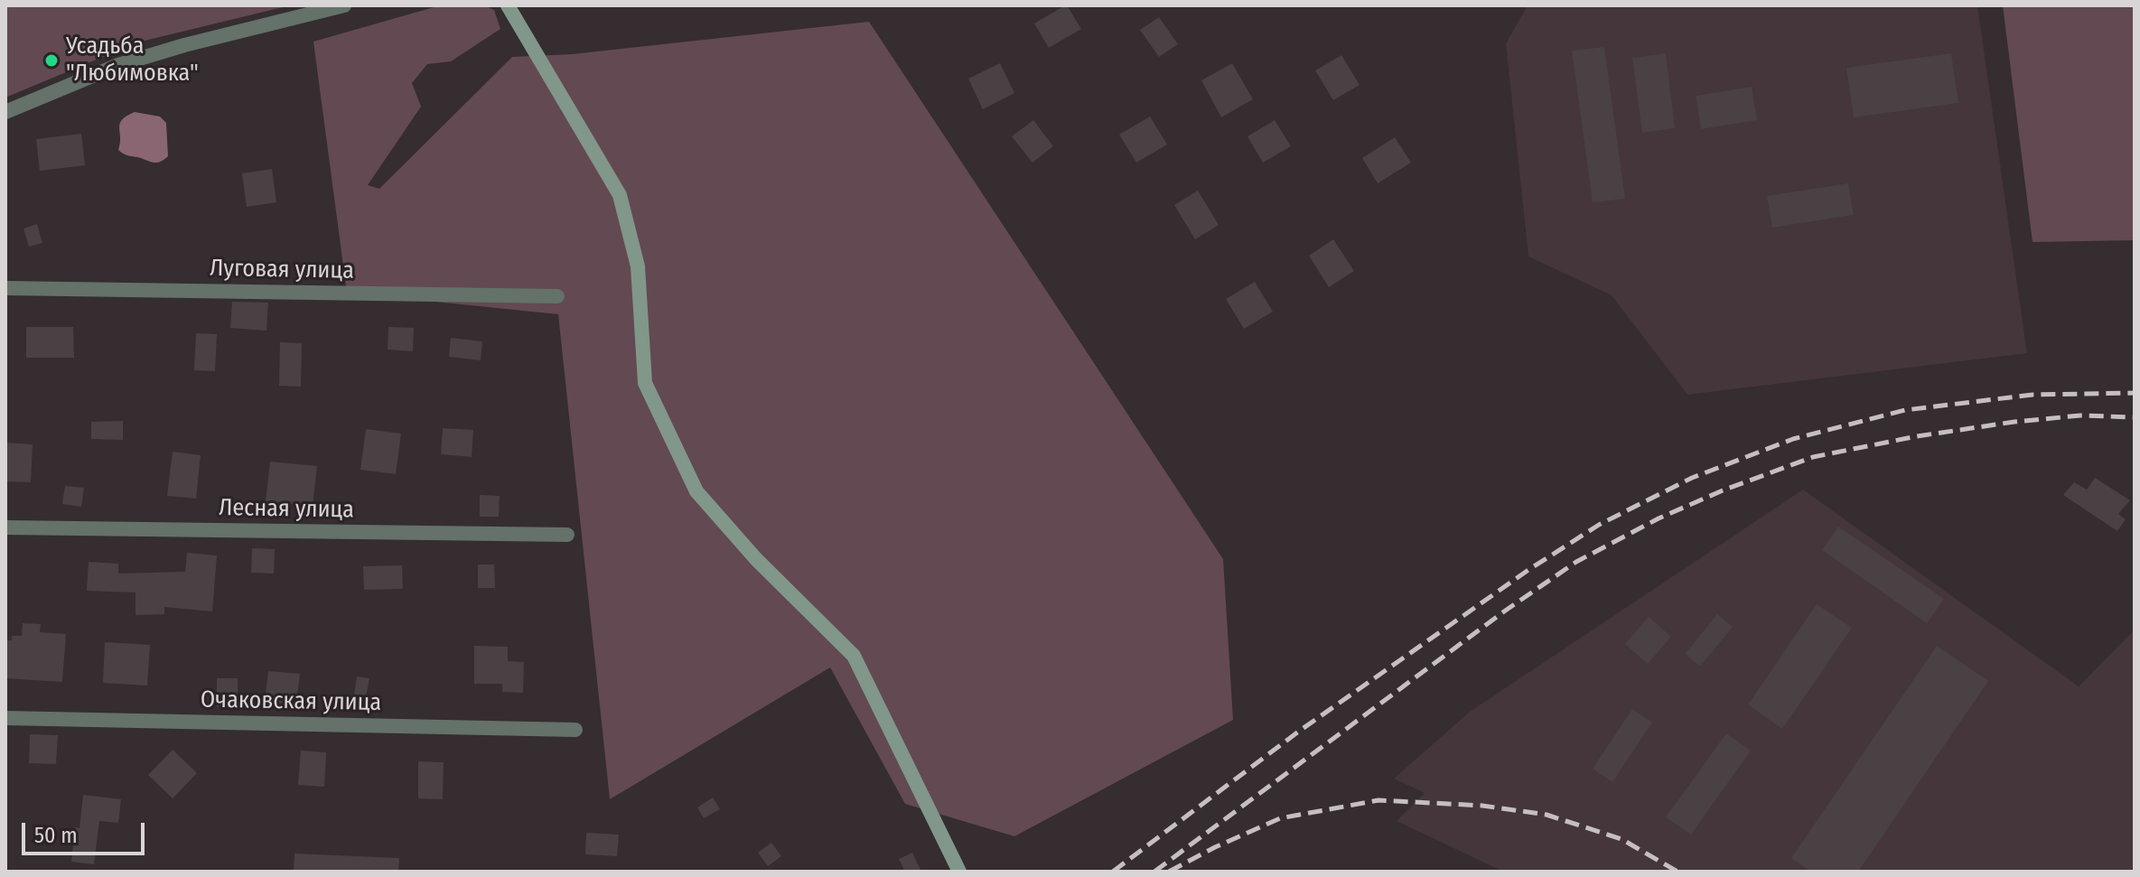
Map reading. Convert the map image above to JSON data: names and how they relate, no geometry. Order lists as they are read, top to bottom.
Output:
{
  "streets": {
    "street": ["Луговая улица", "Лесная улица", "Очаковская улица"]
  },
  "places": ["Усадьба \"Любимовка\""],
  "scale_bar": "50 m"
}
